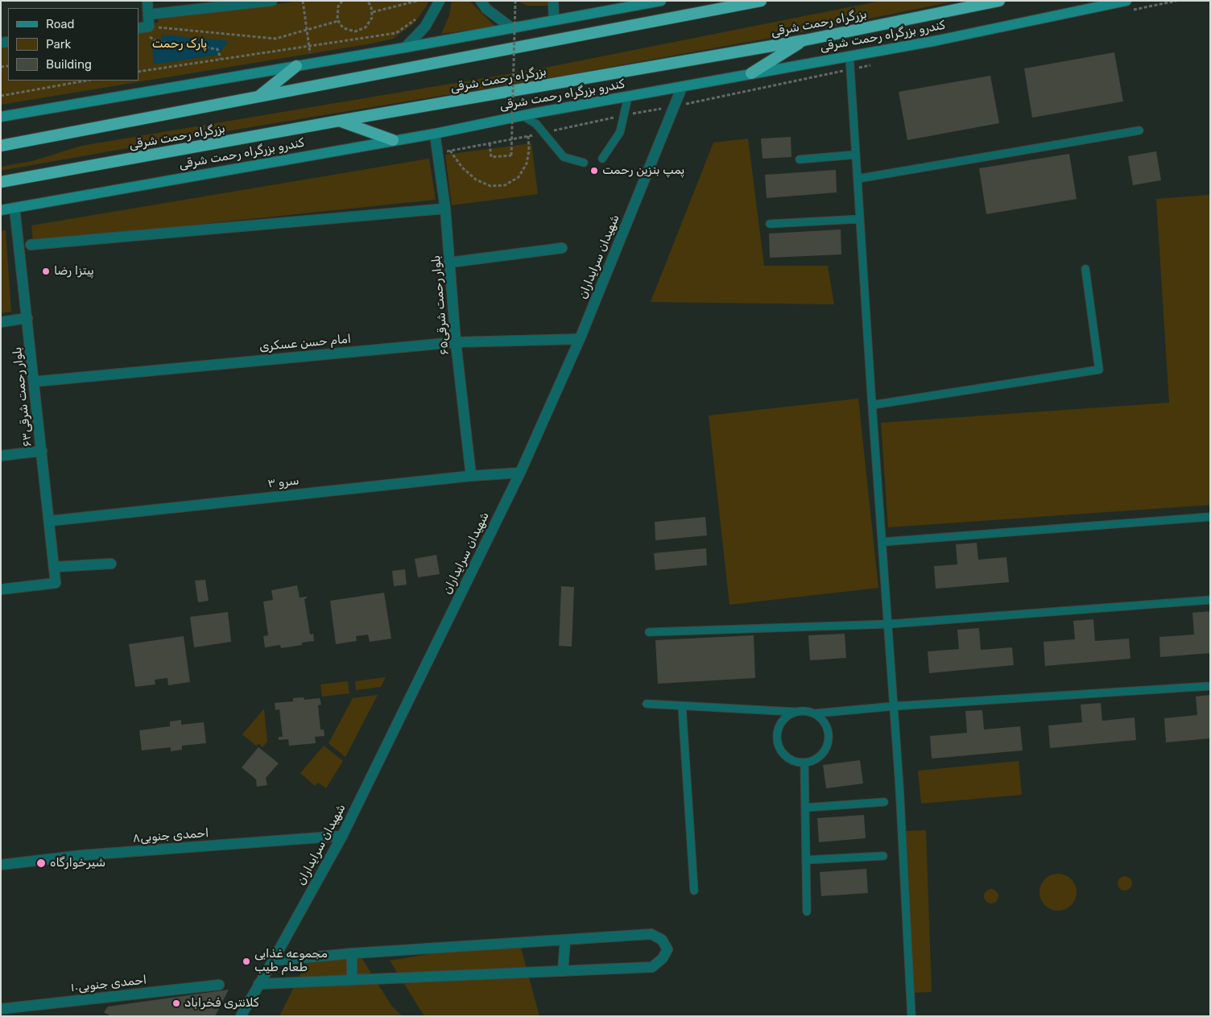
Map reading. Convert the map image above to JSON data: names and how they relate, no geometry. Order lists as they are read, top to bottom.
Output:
{
  "streets": {
    "highway": ["بزرگراه رحمت شرقی"],
    "main road": ["کندرو بزرگراه رحمت شرقی"],
    "street": [
      "شهیدان سرایداران",
      "بلوار رحمت شرقی۶۵",
      "امام حسن عسکری",
      "بلوار رحمت شرقی۶۳",
      "سرو ۳",
      "احمدی جنوبی۸",
      "احمدی جنوبی۱۰"
    ]
  },
  "crossings": [
    ["کندرو بزرگراه رحمت شرقی", "شهیدان سرایداران"],
    ["کندرو بزرگراه رحمت شرقی", "بلوار رحمت شرقی۶۵"],
    ["کندرو بزرگراه رحمت شرقی", "بلوار رحمت شرقی۶۳"],
    ["شهیدان سرایداران", "امام حسن عسکری"],
    ["شهیدان سرایداران", "سرو ۳"],
    ["شهیدان سرایداران", "احمدی جنوبی۸"],
    ["بلوار رحمت شرقی۶۵", "امام حسن عسکری"],
    ["بلوار رحمت شرقی۶۵", "سرو ۳"],
    ["امام حسن عسکری", "بلوار رحمت شرقی۶۳"],
    ["بلوار رحمت شرقی۶۳", "سرو ۳"]
  ],
  "parks": ["پارک رحمت"],
  "places": [
    "پمپ بنزین رحمت",
    "پیتزا رضا",
    "شیرخوارگاه",
    "مجموعه غذایی طعام طیب",
    "کلانتری فخراباد"
  ],
  "legend": ["Road", "Park", "Building"]
}
